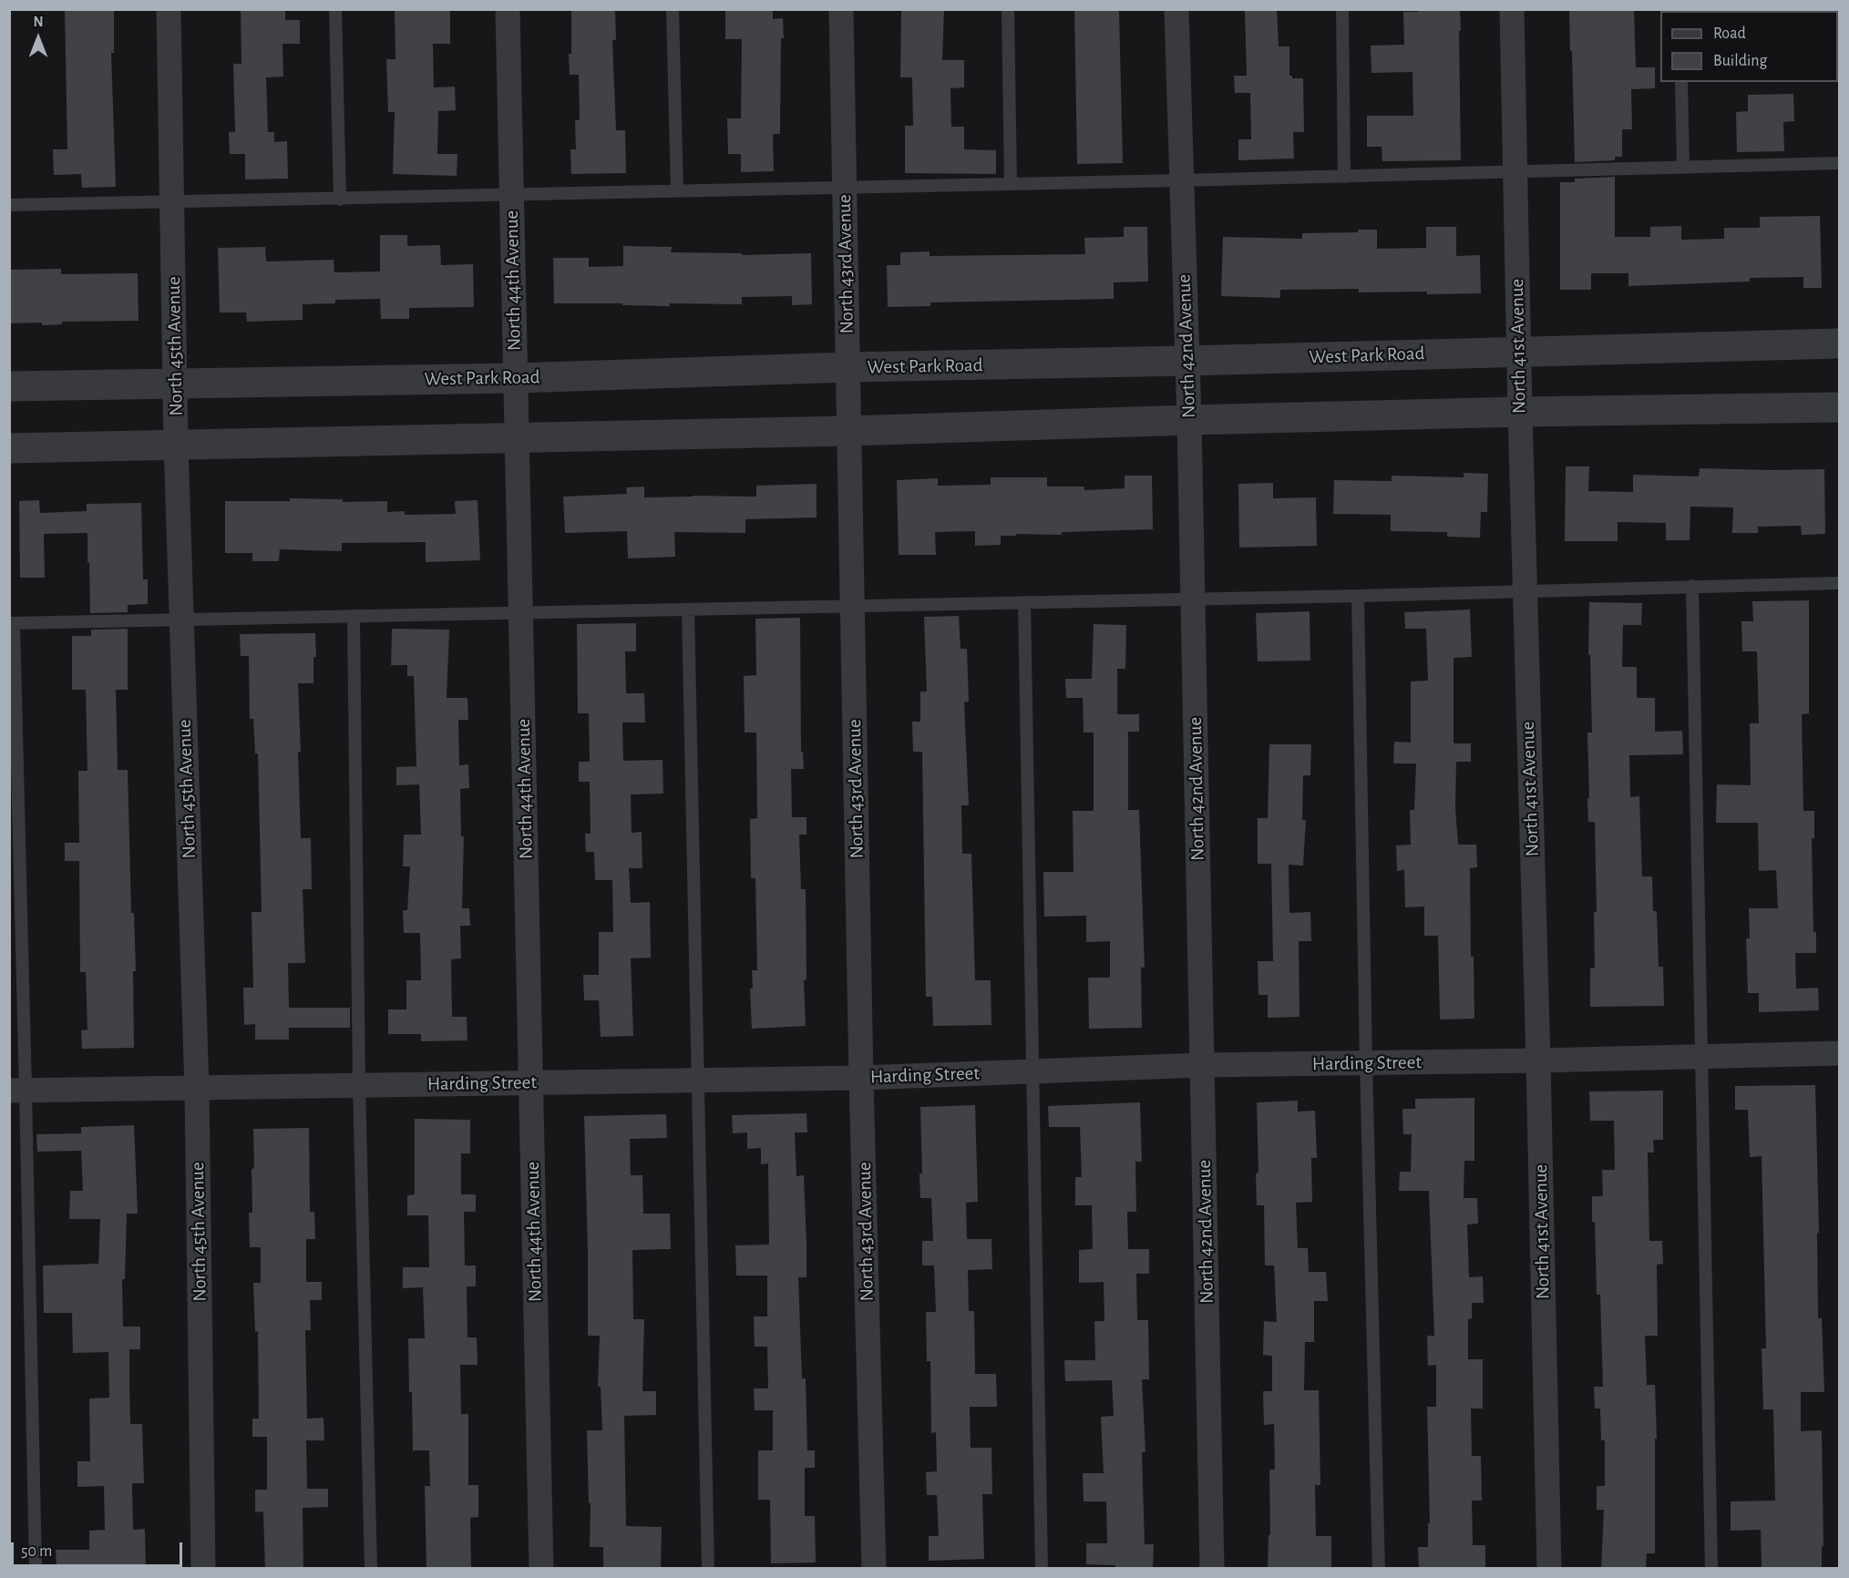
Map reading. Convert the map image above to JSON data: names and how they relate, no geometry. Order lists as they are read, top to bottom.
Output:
{
  "streets": {
    "street": [
      "North 43rd Avenue",
      "North 44th Avenue",
      "North 45th Avenue",
      "North 42nd Avenue",
      "North 41st Avenue",
      "West Park Road",
      "Harding Street"
    ]
  },
  "crossings": [
    ["North 43rd Avenue", "West Park Road"],
    ["North 43rd Avenue", "Harding Street"],
    ["North 44th Avenue", "West Park Road"],
    ["North 44th Avenue", "Harding Street"],
    ["North 45th Avenue", "West Park Road"],
    ["North 45th Avenue", "Harding Street"],
    ["North 42nd Avenue", "West Park Road"],
    ["North 42nd Avenue", "Harding Street"],
    ["North 41st Avenue", "West Park Road"],
    ["North 41st Avenue", "Harding Street"]
  ],
  "legend": ["Road", "Building"],
  "scale_bar": "50 m",
  "north": "top"
}
